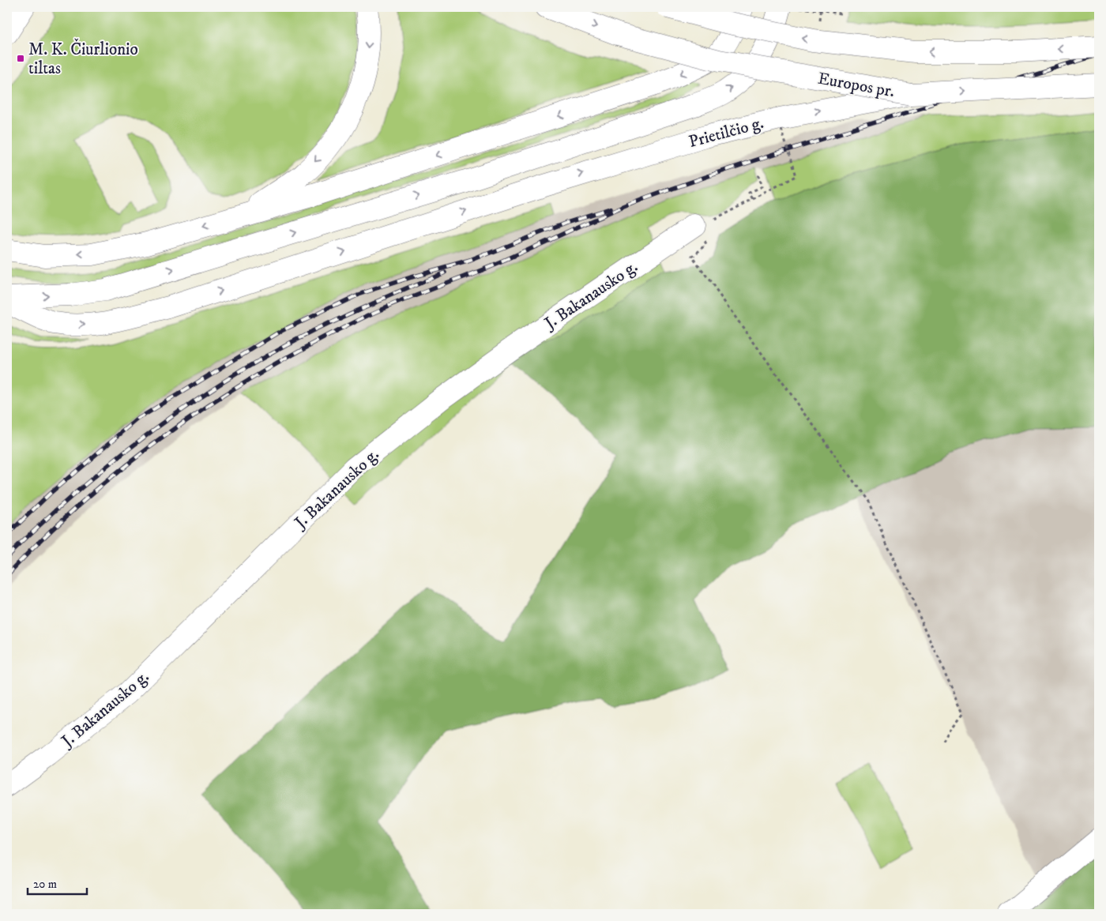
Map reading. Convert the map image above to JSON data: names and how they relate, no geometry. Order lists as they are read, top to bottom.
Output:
{
  "streets": {
    "main road": ["Europos pr.", "Prietilčio g.", "J. Bakanausko g."]
  },
  "crossings": [
    ["Europos pr.", "Prietilčio g."]
  ],
  "places": {
    "transit": ["M. K. Čiurlionio tiltas"]
  },
  "scale_bar": "20 m"
}
